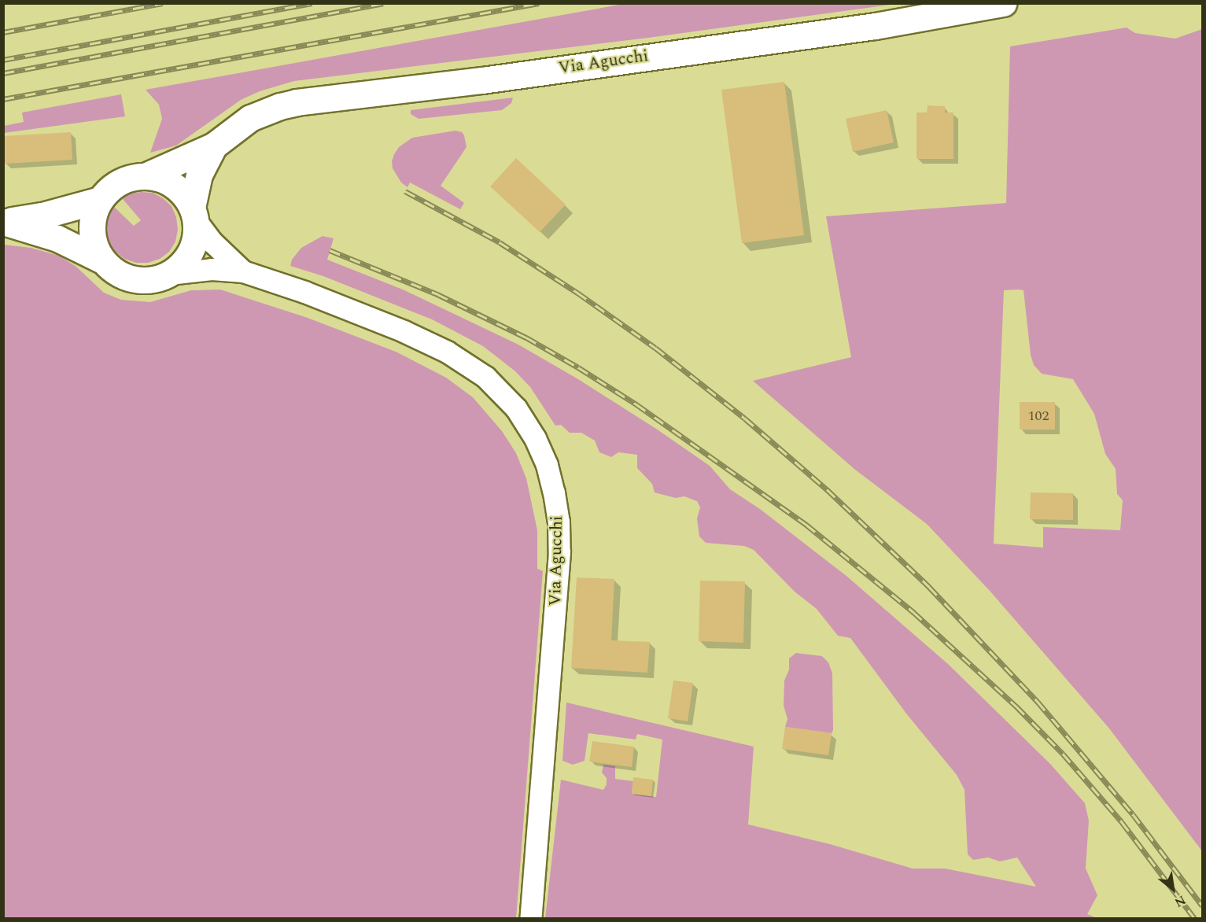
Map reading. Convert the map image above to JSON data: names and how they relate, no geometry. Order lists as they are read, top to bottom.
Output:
{
  "streets": {
    "street": ["Via Agucchi"]
  },
  "house_numbers": ["102"],
  "north": "bottom right"
}
